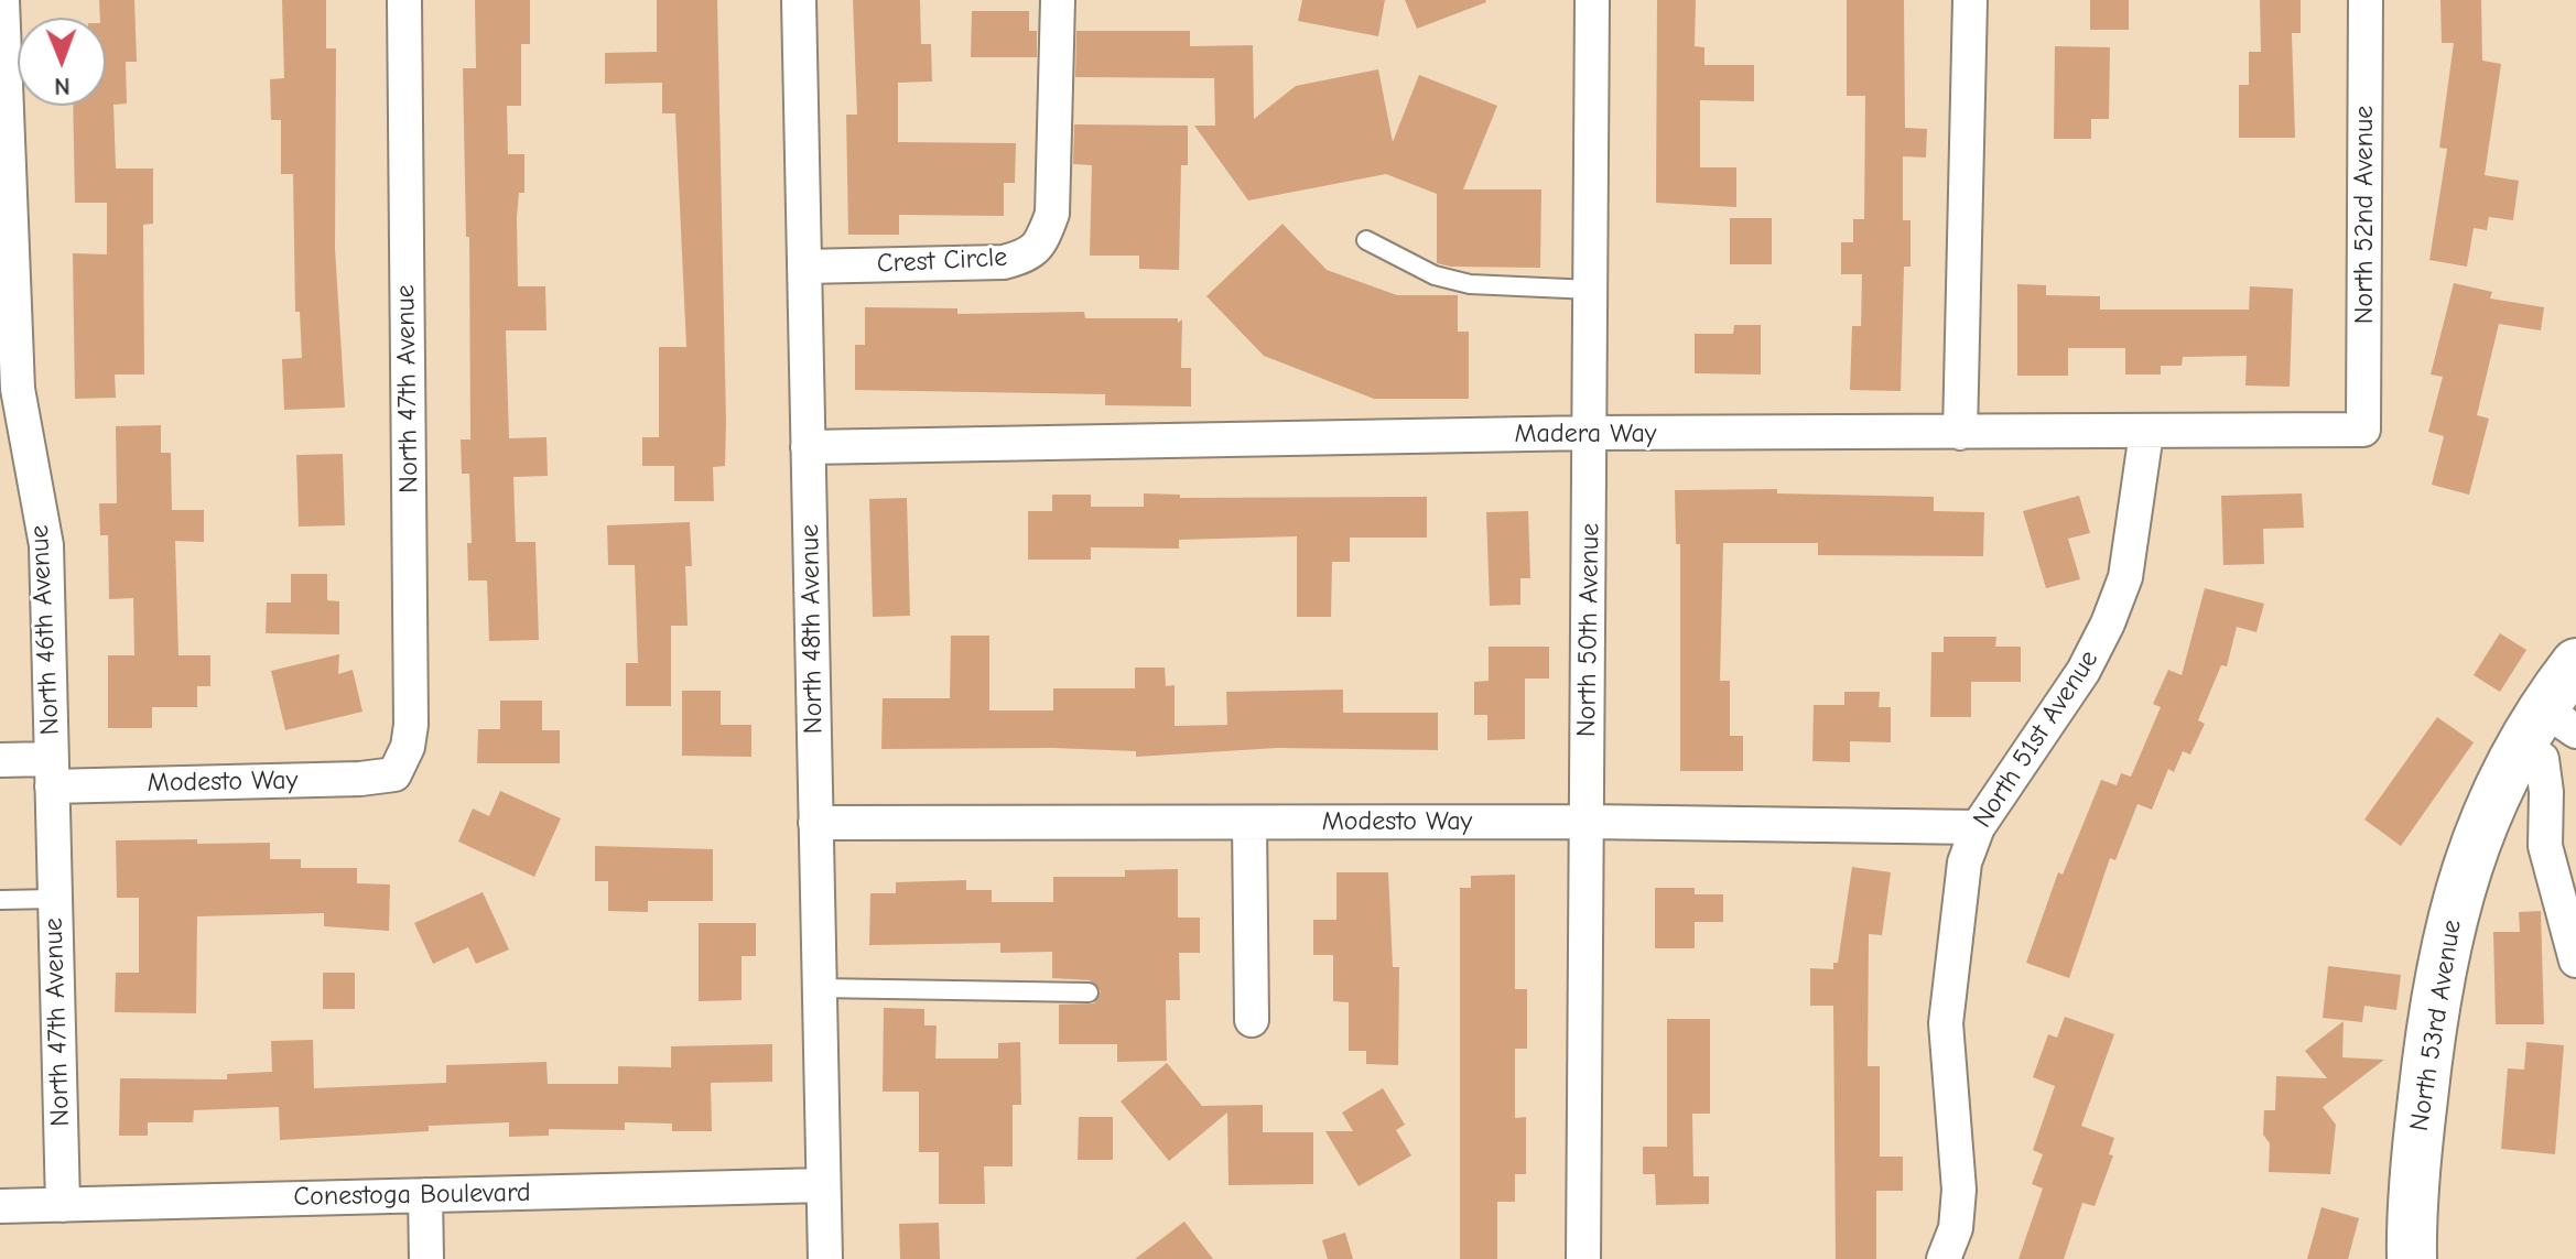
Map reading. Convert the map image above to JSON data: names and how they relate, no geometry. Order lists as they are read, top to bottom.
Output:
{
  "streets": {
    "street": [
      "North 52nd Avenue",
      "Crest Circle",
      "North 47th Avenue",
      "Madera Way",
      "North 48th Avenue",
      "North 46th Avenue",
      "North 50th Avenue",
      "North 51st Avenue",
      "Modesto Way",
      "North 53rd Avenue",
      "Conestoga Boulevard"
    ]
  },
  "crossings": [
    ["North 52nd Avenue", "Madera Way"],
    ["Crest Circle", "North 48th Avenue"],
    ["North 47th Avenue", "North 46th Avenue"],
    ["North 47th Avenue", "Modesto Way"],
    ["North 47th Avenue", "Conestoga Boulevard"],
    ["Madera Way", "North 48th Avenue"],
    ["Madera Way", "North 50th Avenue"],
    ["Madera Way", "North 51st Avenue"],
    ["North 48th Avenue", "Modesto Way"],
    ["North 48th Avenue", "Conestoga Boulevard"],
    ["North 46th Avenue", "Modesto Way"],
    ["North 50th Avenue", "Modesto Way"],
    ["North 51st Avenue", "Modesto Way"]
  ],
  "north": "bottom"
}
